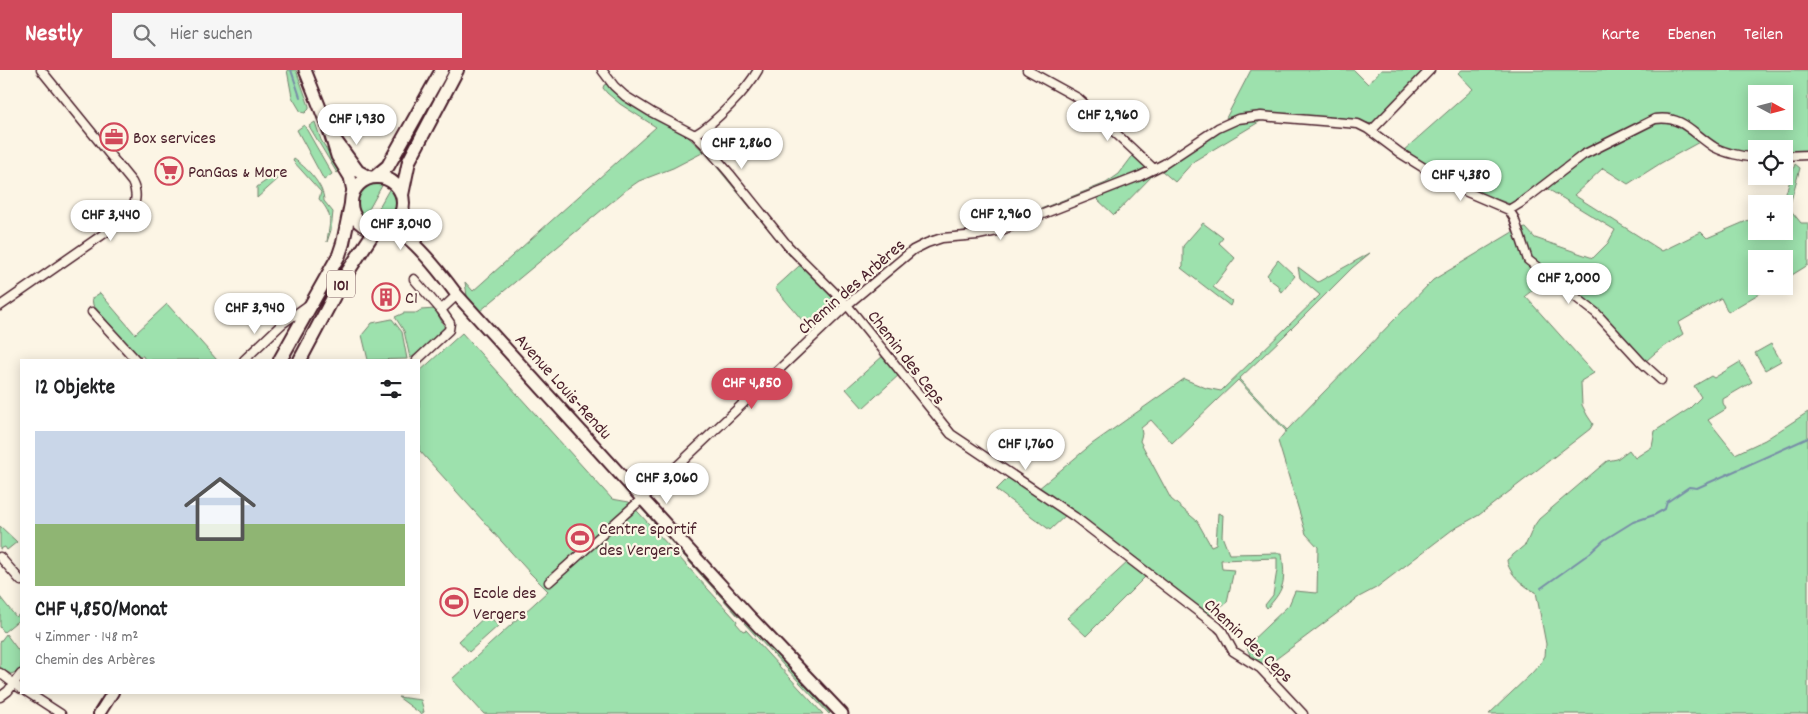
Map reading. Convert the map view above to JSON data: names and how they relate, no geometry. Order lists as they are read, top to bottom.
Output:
{
  "streets": {
    "main road": ["101", "Avenue Louis-Rendu"],
    "street": ["Chemin des Arbères", "Chemin des Ceps"]
  },
  "crossings": [
    ["101", "Avenue Louis-Rendu"],
    ["Chemin des Arbères", "Chemin des Ceps"],
    ["Chemin des Arbères", "Avenue Louis-Rendu"]
  ],
  "places": {
    "office": ["Box services"],
    "supermarket": ["PanGas & More"],
    "building": ["C1"],
    "sports": ["Centre sportif des Vergers", "Ecole des Vergers"]
  },
  "north": "right",
  "page": {
    "header": "Nestly",
    "search": "Hier suchen",
    "nav": ["Karte", "Ebenen", "Teilen"],
    "map_buttons": ["+", "−"],
    "price": [
      "CHF 2,960",
      "CHF 1,930",
      "CHF 2,860",
      "CHF 4,380",
      "CHF 2,960",
      "CHF 3,440",
      "CHF 3,040",
      "CHF 2,000",
      "CHF 3,940",
      "CHF 4,850",
      "CHF 1,760",
      "CHF 3,060"
    ],
    "heading": "12 Objekte",
    "list": [
      {
        "name": "CHF 4,850/Monat",
        "note": "4 Zimmer · 148 m² · Chemin des Arbères"
      }
    ]
  }
}
